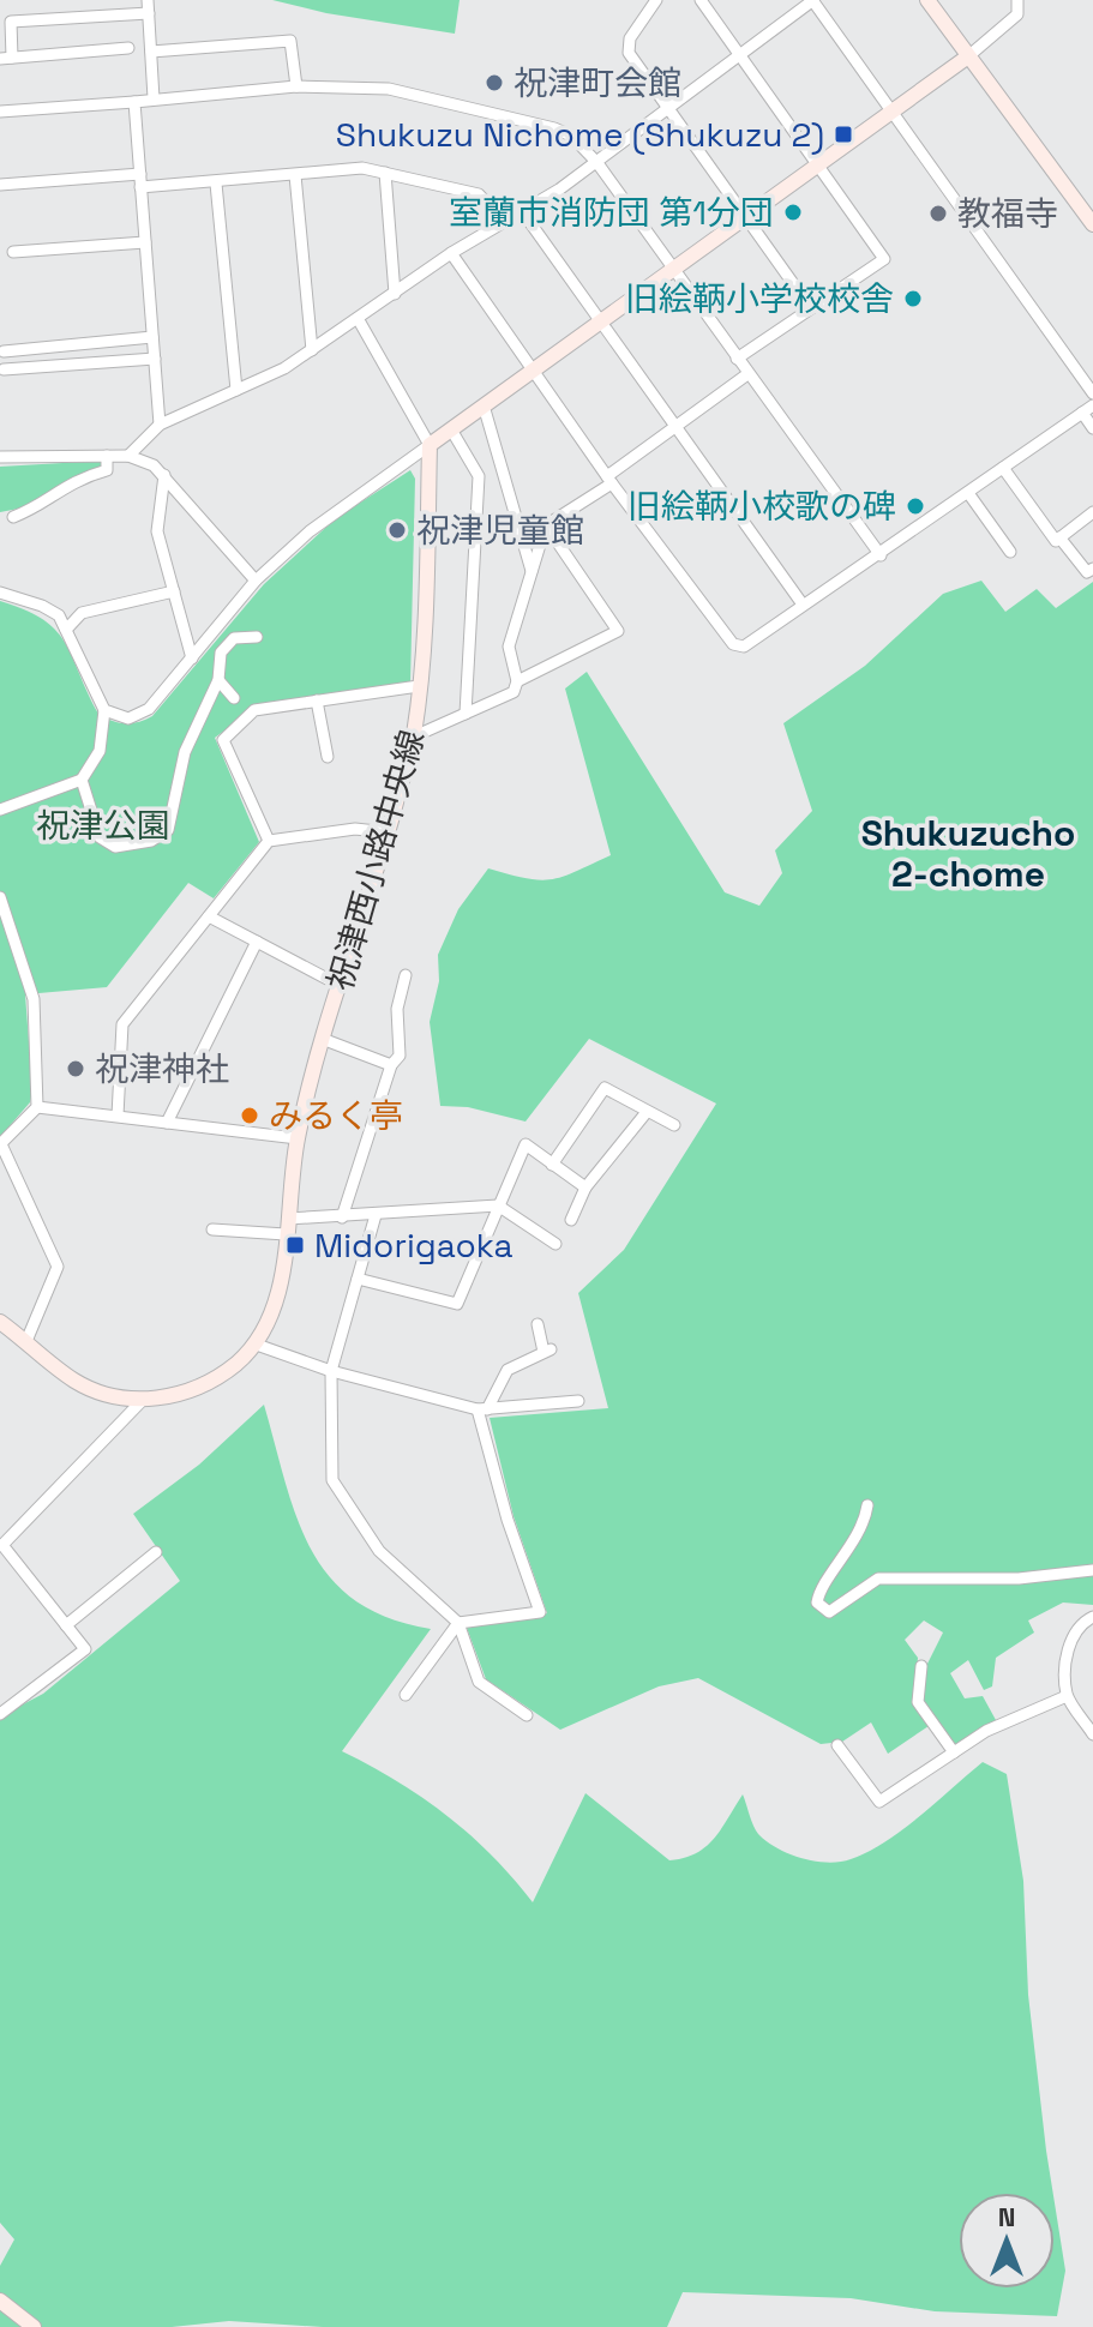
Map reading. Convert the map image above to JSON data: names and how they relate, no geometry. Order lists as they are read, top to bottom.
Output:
{
  "streets": {
    "main road": ["祝津西小路中央線"]
  },
  "districts": ["Shukuzucho 2-chome"],
  "parks": ["祝津公園"],
  "places": {
    "other": [
      "祝津町会館",
      "室蘭市消防団 第1分団",
      "教福寺",
      "旧絵鞆小学校校舎",
      "旧絵鞆小校歌の碑",
      "祝津児童館",
      "祝津神社",
      "みるく亭"
    ],
    "transit": ["Shukuzu Nichome (Shukuzu 2)", "Midorigaoka"]
  },
  "north": "top"
}
